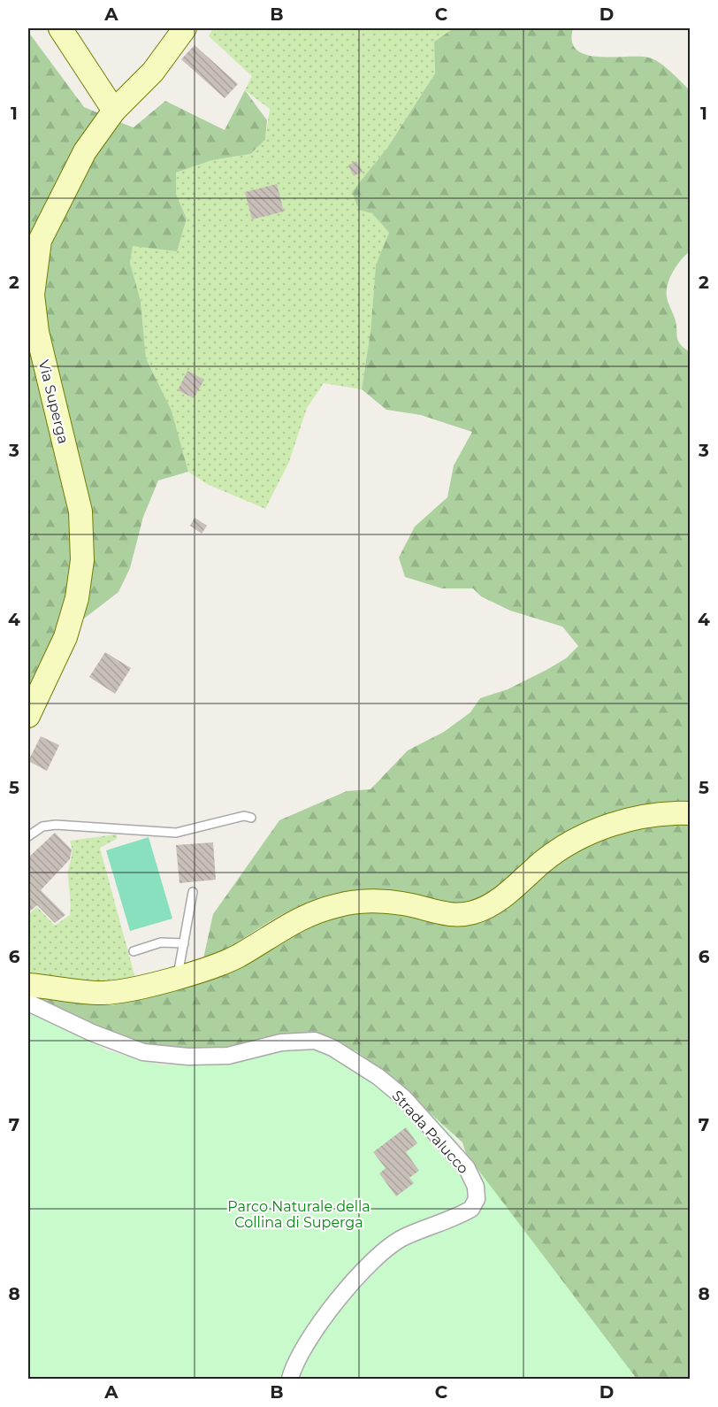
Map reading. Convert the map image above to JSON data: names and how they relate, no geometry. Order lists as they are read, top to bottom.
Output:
{
  "streets": {
    "street": ["Via Superga", "Strada Palucco"]
  },
  "parks": ["Parco Naturale della Collina di Superga"],
  "grid": {
    "columns": [
      "A",
      "B",
      "C",
      "D"
    ],
    "rows": [
      "1",
      "2",
      "3",
      "4",
      "5",
      "6",
      "7",
      "8"
    ]
  }
}
